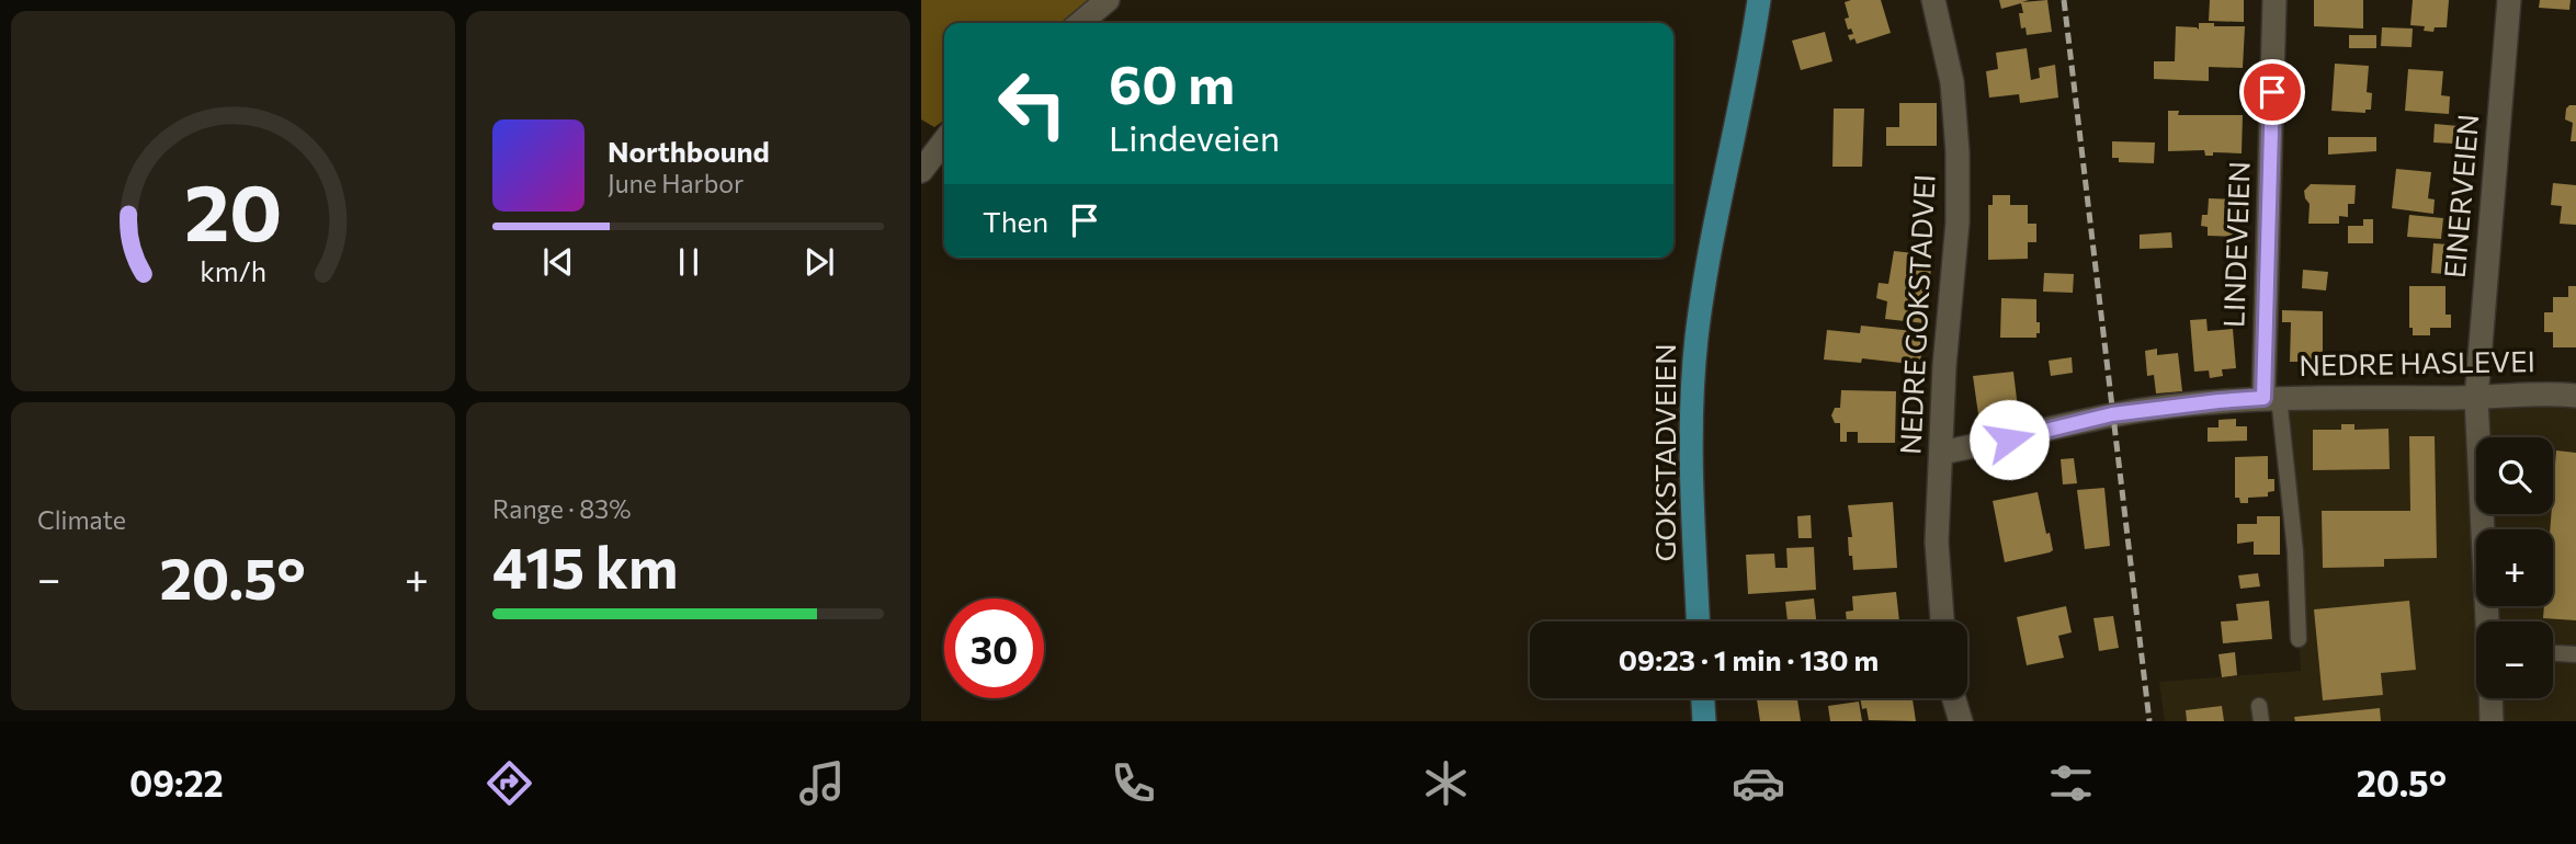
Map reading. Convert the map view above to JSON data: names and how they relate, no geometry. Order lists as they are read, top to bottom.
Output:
{
  "streets": {
    "main road": ["GOKSTADVEIEN"],
    "street": [
      "EINERVEIEN",
      "LINDEVEIEN",
      "NEDRE GOKSTADVEI",
      "NEDRE HASLEVEI"
    ]
  },
  "crossings": [
    ["EINERVEIEN", "NEDRE HASLEVEI"],
    ["LINDEVEIEN", "NEDRE HASLEVEI"],
    ["NEDRE GOKSTADVEI", "NEDRE HASLEVEI"]
  ],
  "page": {
    "turn": ["60 m", "Lindeveien"],
    "song": ["Northbound", "June Harbor"],
    "then": "Then",
    "tile": [
      "Climate",
      ["Range · 83%", "415 km"]
    ],
    "map_buttons": ["+", "−"],
    "heat": ["−", "20.5°", "+"],
    "limit": "30",
    "trip": "09:23 · 1 min · 130 m",
    "tabs": ["09:22", "20.5°"],
    "gauge": ["20", "km/h"]
  }
}
